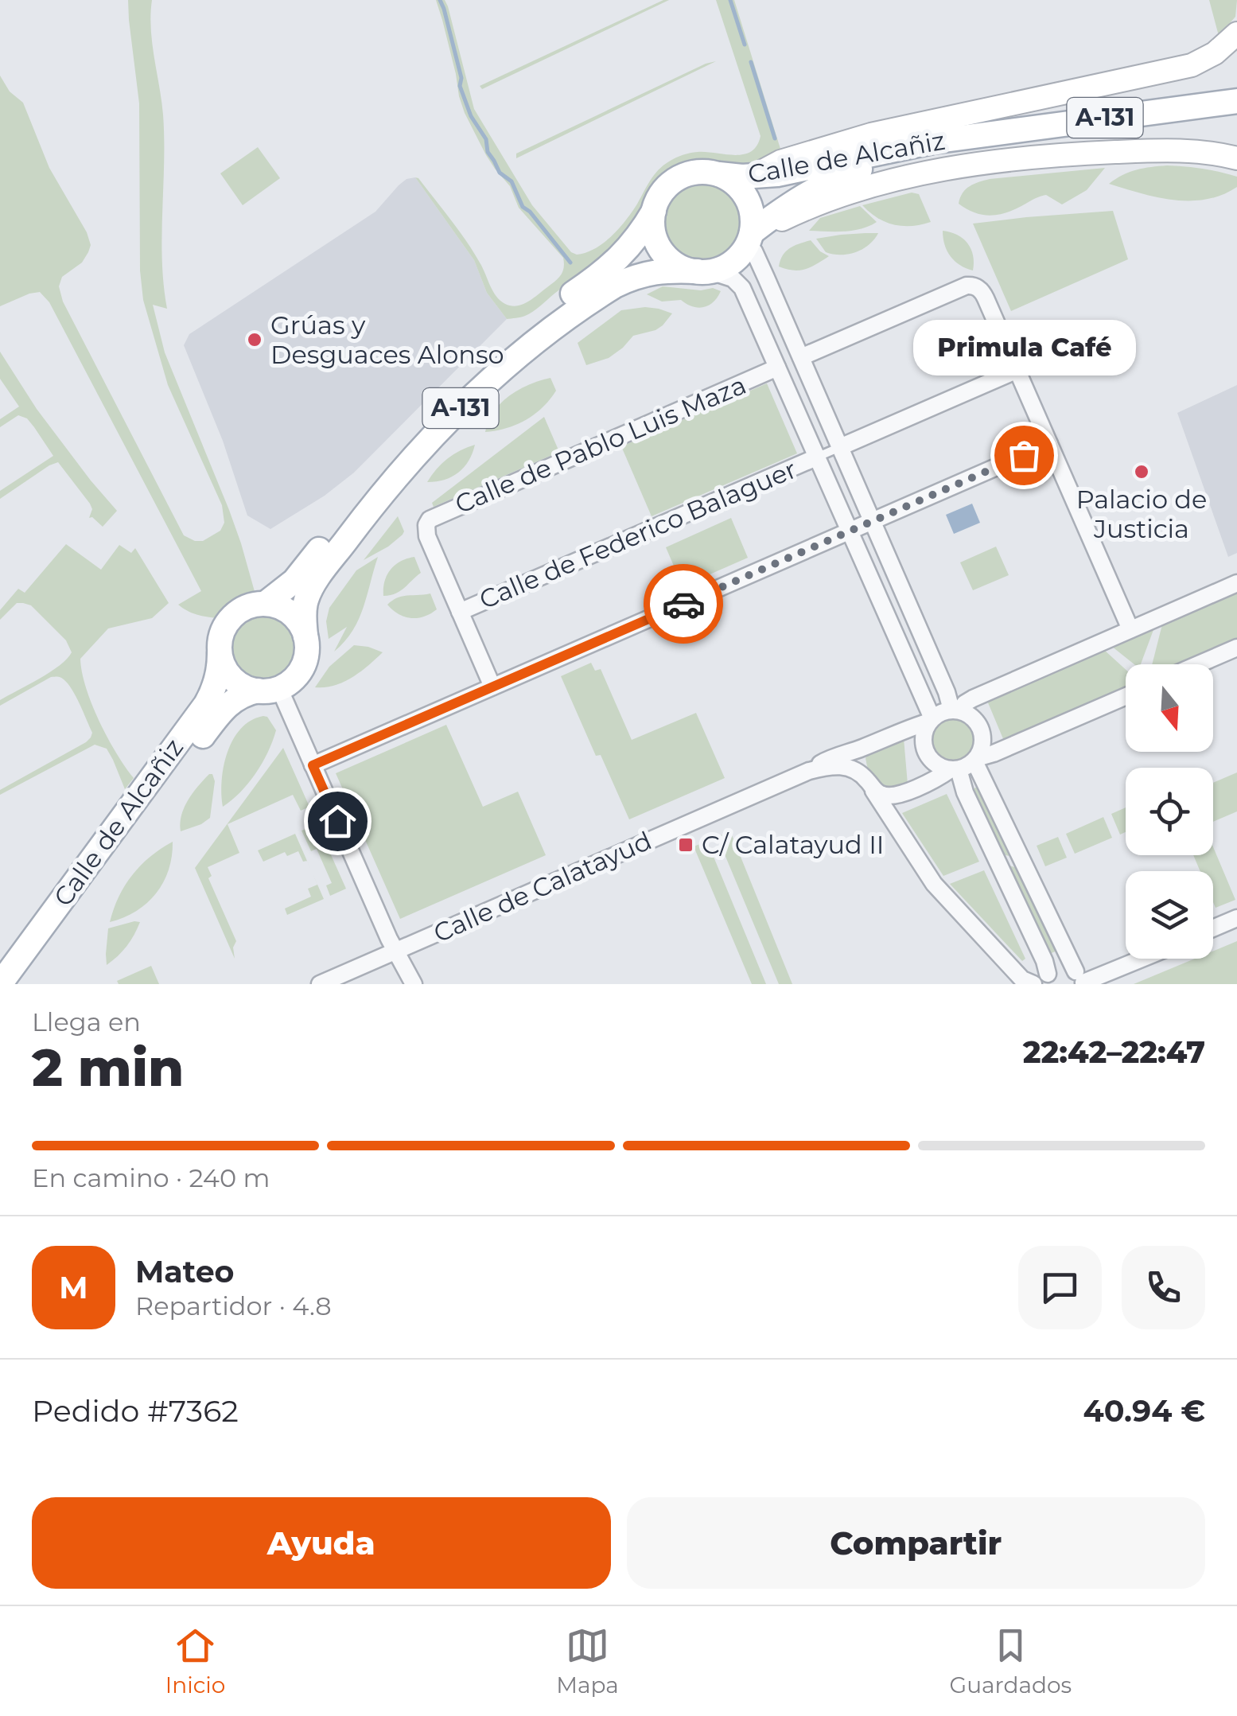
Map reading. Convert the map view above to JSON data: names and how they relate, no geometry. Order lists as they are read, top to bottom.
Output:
{
  "streets": {
    "main road": ["A-131", "Calle de Alcañiz"],
    "street": ["Calle de Pablo Luis Maza", "Calle de Federico Balaguer", "Calle de Calatayud"]
  },
  "crossings": [
    ["A-131", "Calle de Alcañiz"],
    ["Calle de Pablo Luis Maza", "Calle de Federico Balaguer"]
  ],
  "places": {
    "other": ["Grúas y Desguaces Alonso", "Primula Café", "Palacio de Justicia"],
    "transit": ["C/ Calatayud II"]
  },
  "north": "bottom",
  "page": {
    "bubble": "Primula Café",
    "heading": ["2 min", "Llega en", "22:42–22:47"],
    "panel": [
      "Mateo",
      "Repartidor · 4.8",
      "Pedido #7362",
      "40.94 €"
    ],
    "bar": "En camino · 240 m",
    "round": "M",
    "buttons": ["Ayuda", "Compartir"],
    "tabs": ["Inicio", "Mapa", "Guardados"]
  }
}
